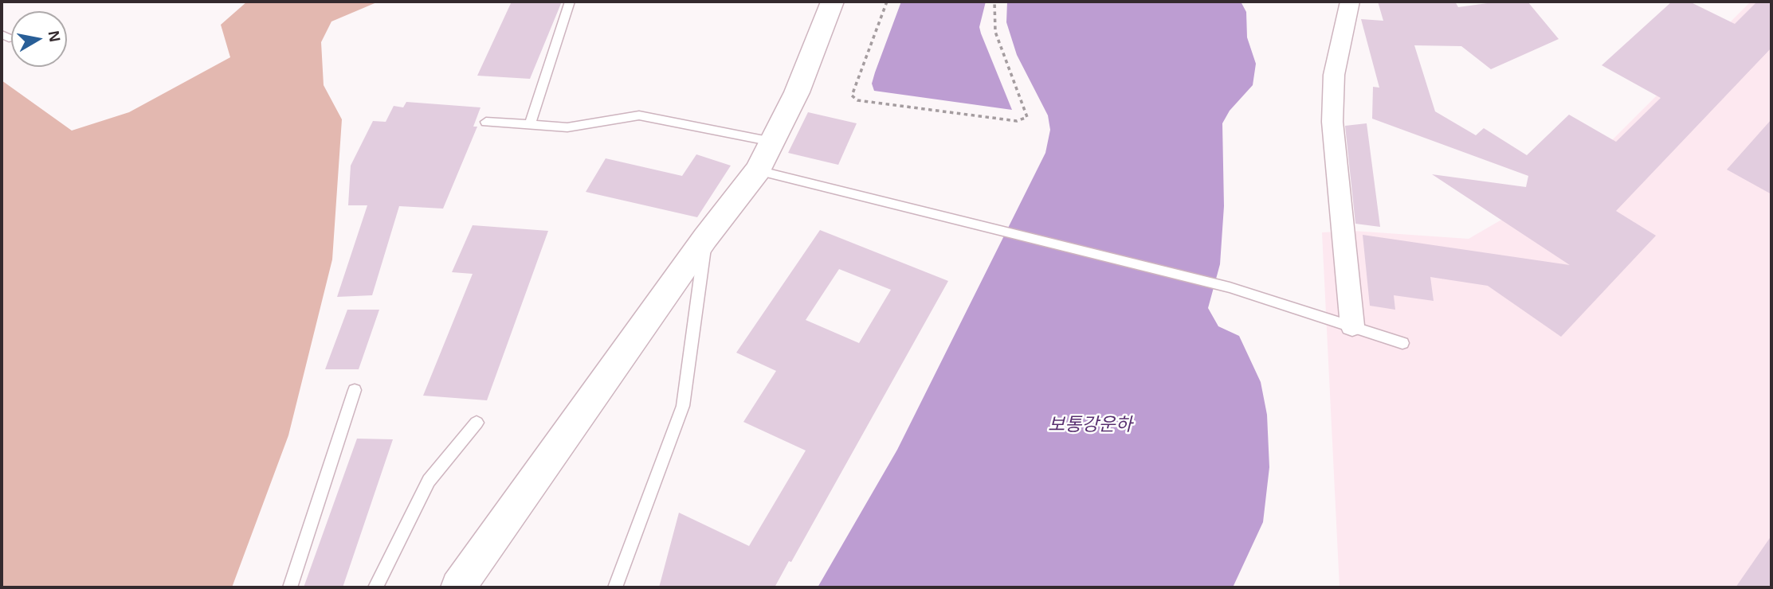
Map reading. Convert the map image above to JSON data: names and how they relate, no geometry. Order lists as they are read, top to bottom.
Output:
{
  "water": ["보통강운하"],
  "north": "right"
}
